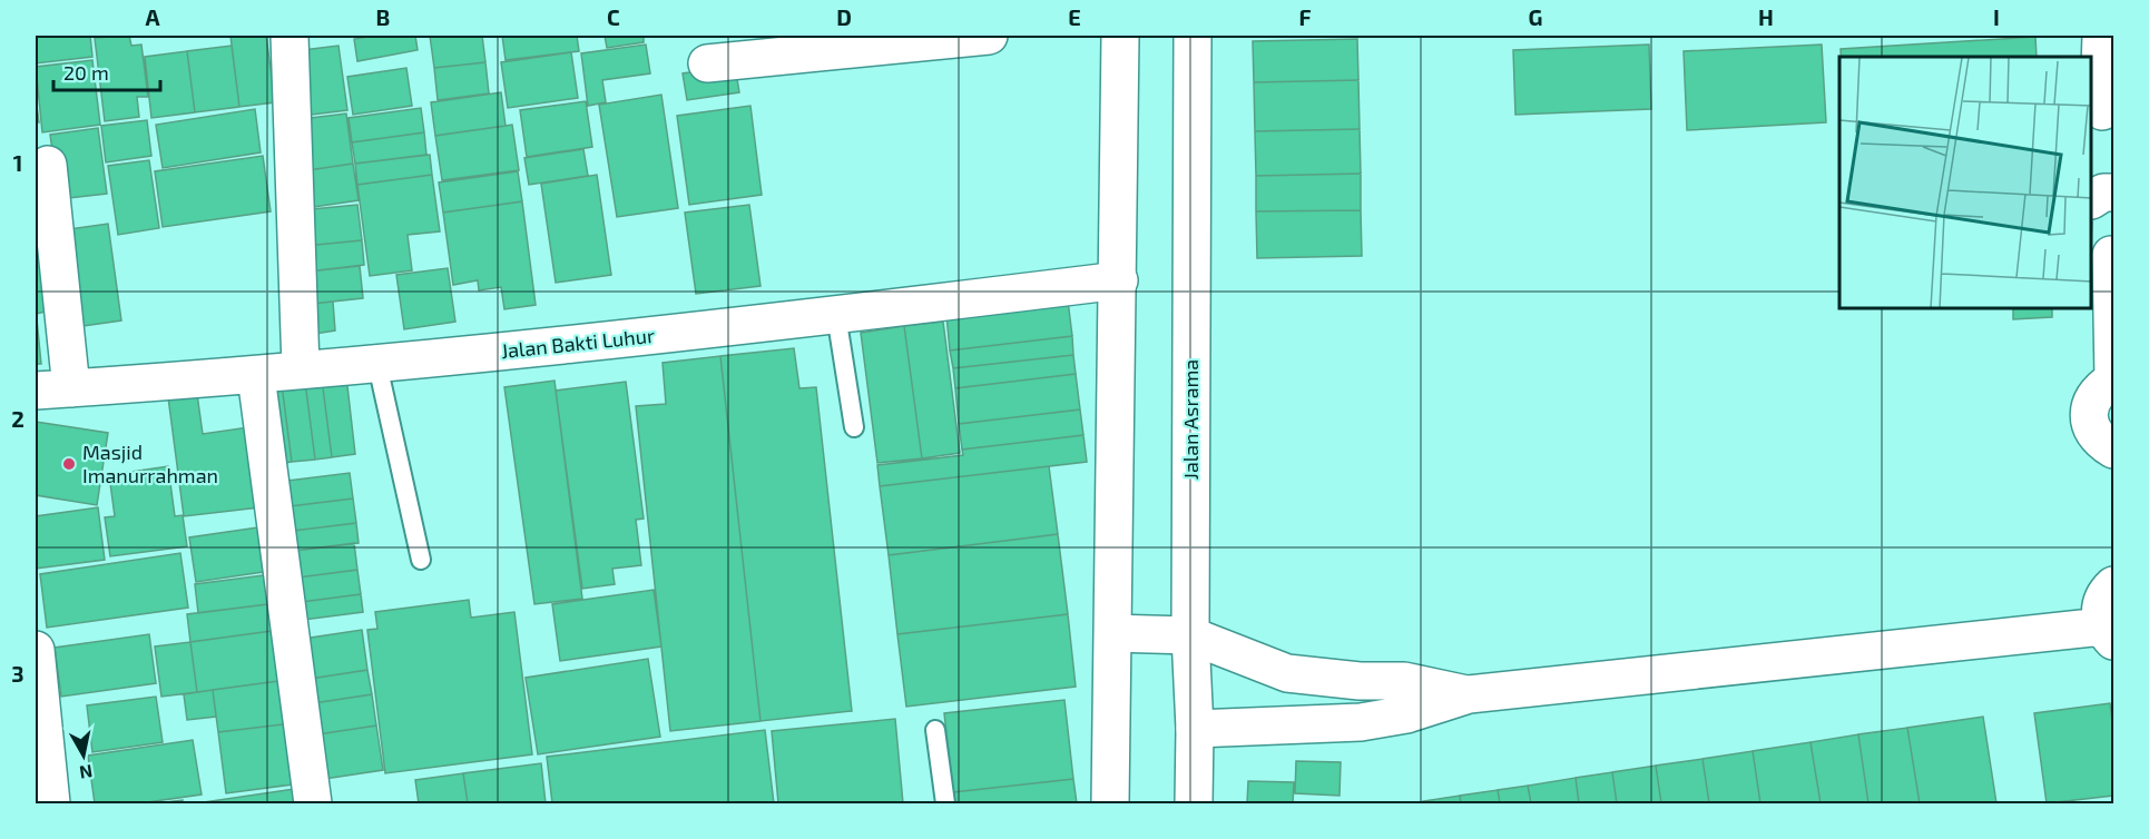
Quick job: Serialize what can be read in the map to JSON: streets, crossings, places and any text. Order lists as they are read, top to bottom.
{
  "streets": {
    "main road": ["Jalan Bakti Luhur", "Jalan Asrama"]
  },
  "places": ["Masjid Imanurrahman"],
  "scale_bar": "20 m",
  "north": "bottom",
  "grid": {
    "columns": [
      "A",
      "B",
      "C",
      "D",
      "E",
      "F",
      "G",
      "H",
      "I"
    ],
    "rows": ["1", "2", "3"]
  }
}
